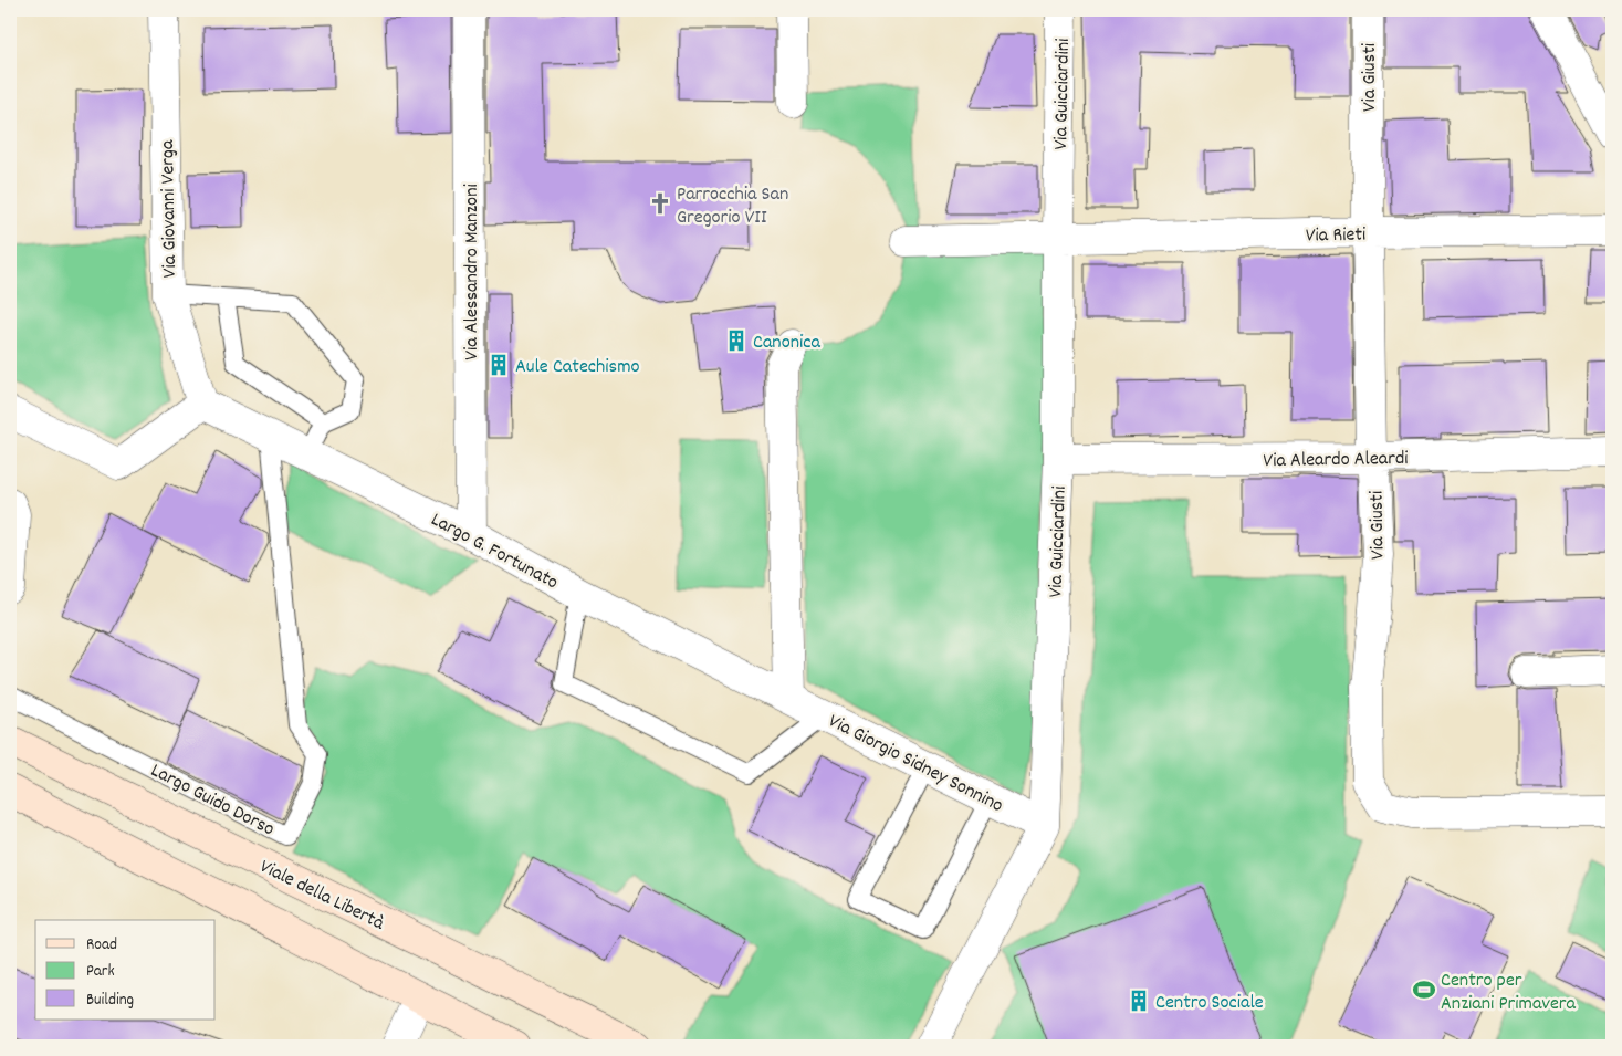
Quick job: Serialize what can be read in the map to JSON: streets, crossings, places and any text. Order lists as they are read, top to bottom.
{
  "streets": {
    "street": [
      "Via Giusti",
      "Via Guicciardini",
      "Via Giovanni Verga",
      "Via Rieti",
      "Via Alessandro Manzoni",
      "Via Aleardo Aleardi",
      "Largo G. Fortunato",
      "Via Giorgio Sidney Sonnino",
      "Viale della Libertà"
    ],
    "lane": ["Largo Guido Dorso"]
  },
  "crossings": [
    ["Via Giusti", "Via Rieti"],
    ["Via Giusti", "Via Aleardo Aleardi"],
    ["Via Guicciardini", "Via Rieti"],
    ["Via Guicciardini", "Via Aleardo Aleardi"],
    ["Via Guicciardini", "Via Giorgio Sidney Sonnino"],
    ["Via Giovanni Verga", "Largo G. Fortunato"],
    ["Via Alessandro Manzoni", "Largo G. Fortunato"],
    ["Largo G. Fortunato", "Via Giorgio Sidney Sonnino"],
    ["Largo G. Fortunato", "Largo Guido Dorso"]
  ],
  "places": {
    "church": ["Parrocchia San Gregorio VII"],
    "building": ["Canonica", "Aule Catechismo", "Centro Sociale"],
    "sports": ["Centro per Anziani Primavera"]
  },
  "legend": ["Road", "Park", "Building"]
}
